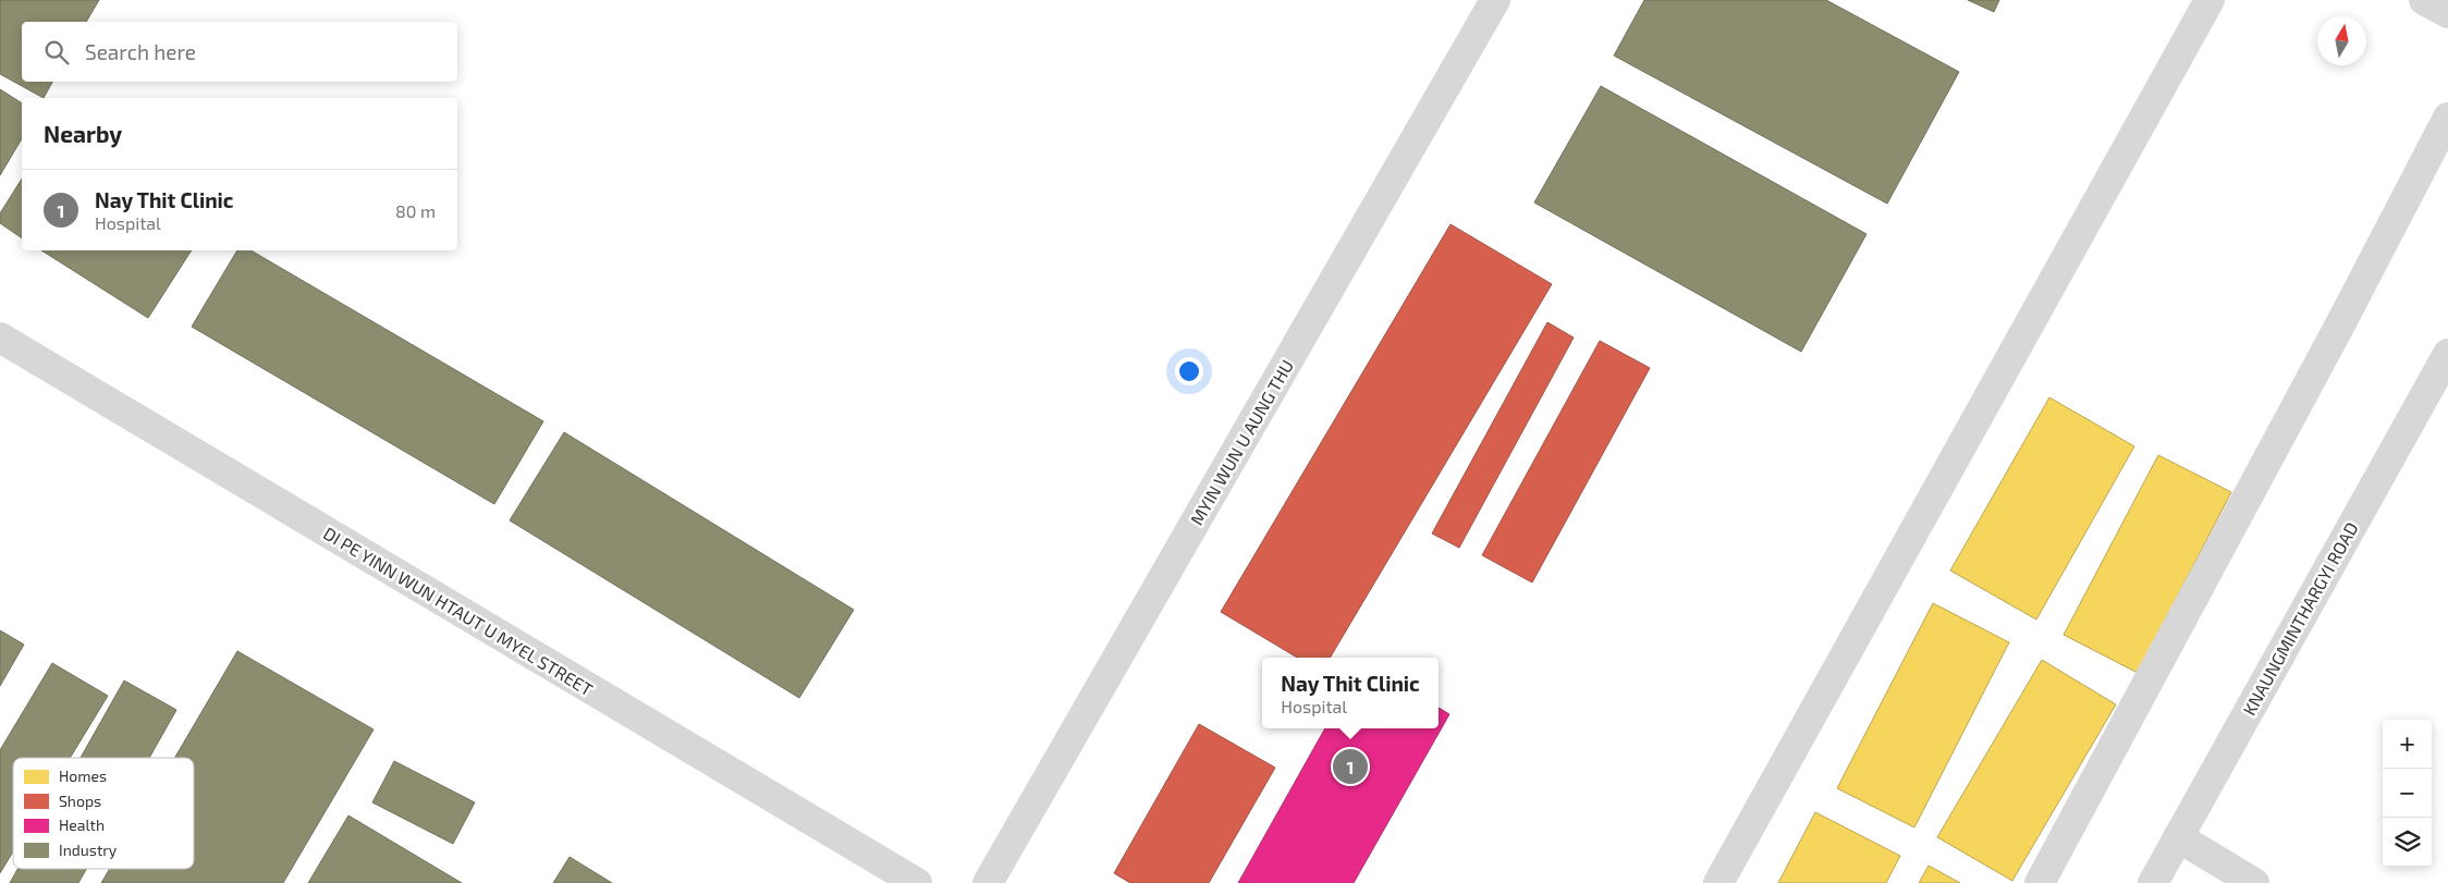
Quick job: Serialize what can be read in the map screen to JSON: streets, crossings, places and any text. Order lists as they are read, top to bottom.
{
  "streets": {
    "street": ["MYIN WUN U AUNG THU", "DI PE YINN WUN HTAUT U MYEL STREET", "KNAUNGMINTHARGYI ROAD"]
  },
  "legend": [
    "Homes",
    "Shops",
    "Health",
    "Industry"
  ],
  "north": "top",
  "page": {
    "search": "Search here",
    "heading": "Nearby",
    "list": [
      {
        "mark": "1",
        "name": "Nay Thit Clinic",
        "note": "Hospital",
        "value": "80 m"
      }
    ],
    "popup": ["Nay Thit Clinic", "Hospital"],
    "map_buttons": ["+", "−"],
    "pins": "1"
  }
}
